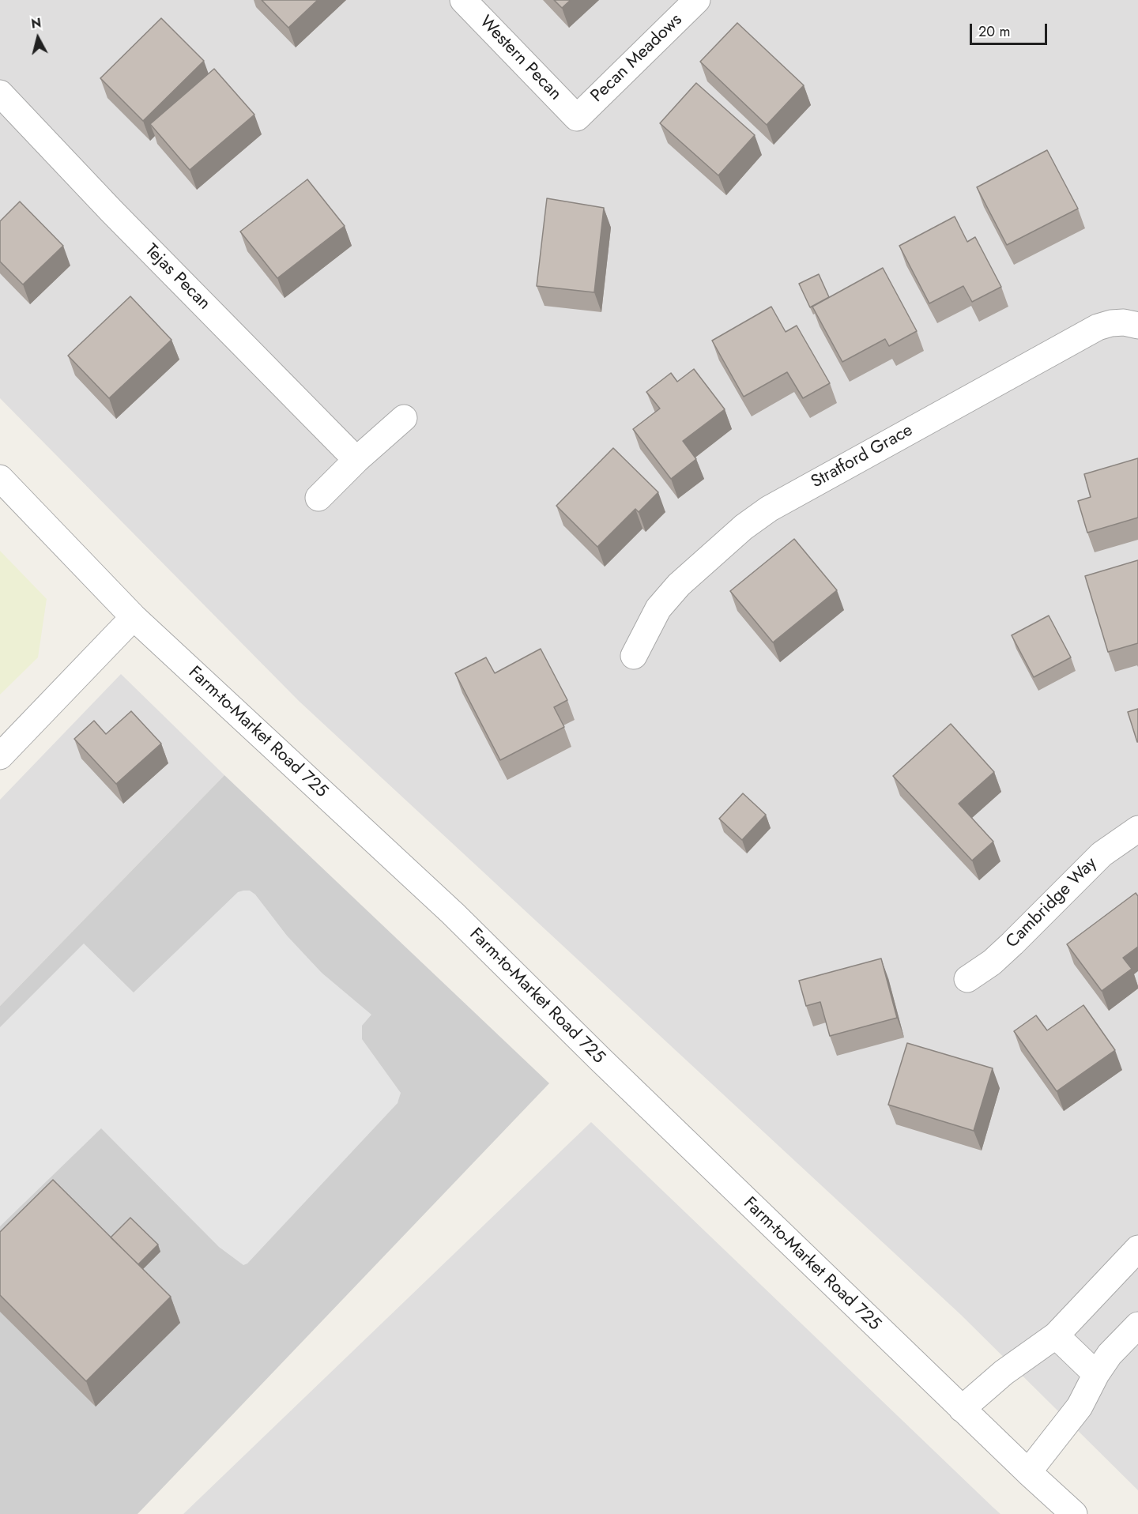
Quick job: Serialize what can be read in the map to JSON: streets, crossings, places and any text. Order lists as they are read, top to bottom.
{
  "streets": {
    "street": [
      "Western Pecan",
      "Pecan Meadows",
      "Tejas Pecan",
      "Stratford Grace",
      "Farm-to-Market Road 725",
      "Cambridge Way"
    ]
  },
  "crossings": [
    ["Western Pecan", "Pecan Meadows"]
  ],
  "scale_bar": "20 m",
  "north": "top"
}
